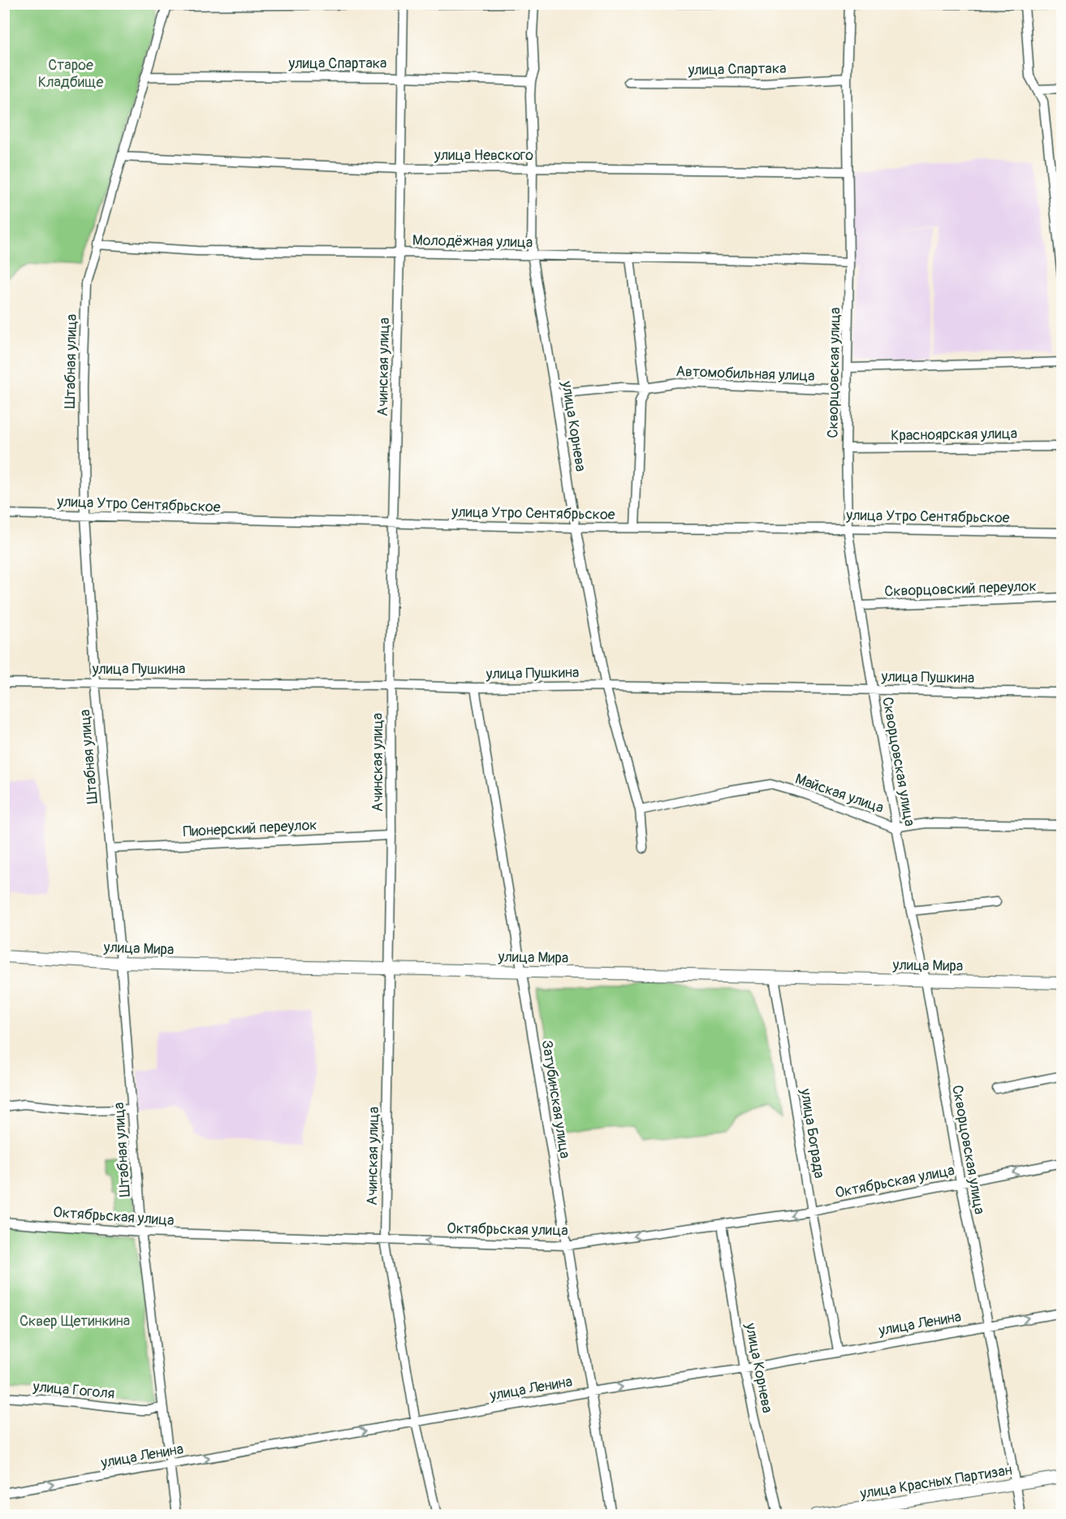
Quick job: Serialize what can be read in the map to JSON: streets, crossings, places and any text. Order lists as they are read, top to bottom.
{
  "streets": {
    "main road": ["улица Мира", "улица Красных Партизан"],
    "street": [
      "улица Спартака",
      "улица Невского",
      "Молодёжная улица",
      "Штабная улица",
      "Ачинская улица",
      "Скворцовская улица",
      "Автомобильная улица",
      "улица Корнева",
      "Красноярская улица",
      "улица Утро Сентябрьское",
      "Скворцовский переулок",
      "улица Пушкина",
      "Майская улица",
      "Пионерский переулок",
      "Затубинская улица",
      "улица Бограда",
      "Октябрьская улица",
      "улица Ленина",
      "улица Гоголя"
    ]
  },
  "crossings": [
    ["улица Спартака", "Штабная улица"],
    ["улица Спартака", "Ачинская улица"],
    ["улица Спартака", "Скворцовская улица"],
    ["улица Спартака", "улица Корнева"],
    ["улица Невского", "Штабная улица"],
    ["улица Невского", "Ачинская улица"],
    ["улица Невского", "Скворцовская улица"],
    ["улица Невского", "улица Корнева"],
    ["Молодёжная улица", "Штабная улица"],
    ["Молодёжная улица", "Ачинская улица"],
    ["Молодёжная улица", "Скворцовская улица"],
    ["Молодёжная улица", "улица Корнева"],
    ["Штабная улица", "улица Утро Сентябрьское"],
    ["Штабная улица", "улица Пушкина"],
    ["Штабная улица", "Пионерский переулок"],
    ["Штабная улица", "улица Мира"],
    ["Штабная улица", "Октябрьская улица"],
    ["Штабная улица", "улица Ленина"],
    ["Штабная улица", "улица Гоголя"],
    ["Ачинская улица", "улица Утро Сентябрьское"],
    ["Ачинская улица", "улица Пушкина"],
    ["Ачинская улица", "Пионерский переулок"],
    ["Ачинская улица", "улица Мира"],
    ["Ачинская улица", "Октябрьская улица"],
    ["Ачинская улица", "улица Ленина"],
    ["Скворцовская улица", "Автомобильная улица"],
    ["Скворцовская улица", "Красноярская улица"],
    ["Скворцовская улица", "улица Утро Сентябрьское"],
    ["Скворцовская улица", "Скворцовский переулок"],
    ["Скворцовская улица", "улица Пушкина"],
    ["Скворцовская улица", "Майская улица"],
    ["Скворцовская улица", "улица Мира"],
    ["Скворцовская улица", "Октябрьская улица"],
    ["Скворцовская улица", "улица Ленина"],
    ["Скворцовская улица", "улица Красных Партизан"],
    ["Автомобильная улица", "улица Корнева"],
    ["улица Корнева", "улица Утро Сентябрьское"],
    ["улица Корнева", "улица Пушкина"],
    ["улица Корнева", "Майская улица"],
    ["улица Корнева", "Октябрьская улица"],
    ["улица Корнева", "улица Ленина"],
    ["улица Пушкина", "Затубинская улица"],
    ["улица Мира", "Затубинская улица"],
    ["улица Мира", "улица Бограда"],
    ["Затубинская улица", "Октябрьская улица"],
    ["Затубинская улица", "улица Ленина"],
    ["улица Бограда", "Октябрьская улица"],
    ["улица Бограда", "улица Ленина"]
  ],
  "one_way": ["Октябрьская улица", "улица Ленина"],
  "parks": ["Старое Кладбище", "Сквер Щетинкина"]
}
